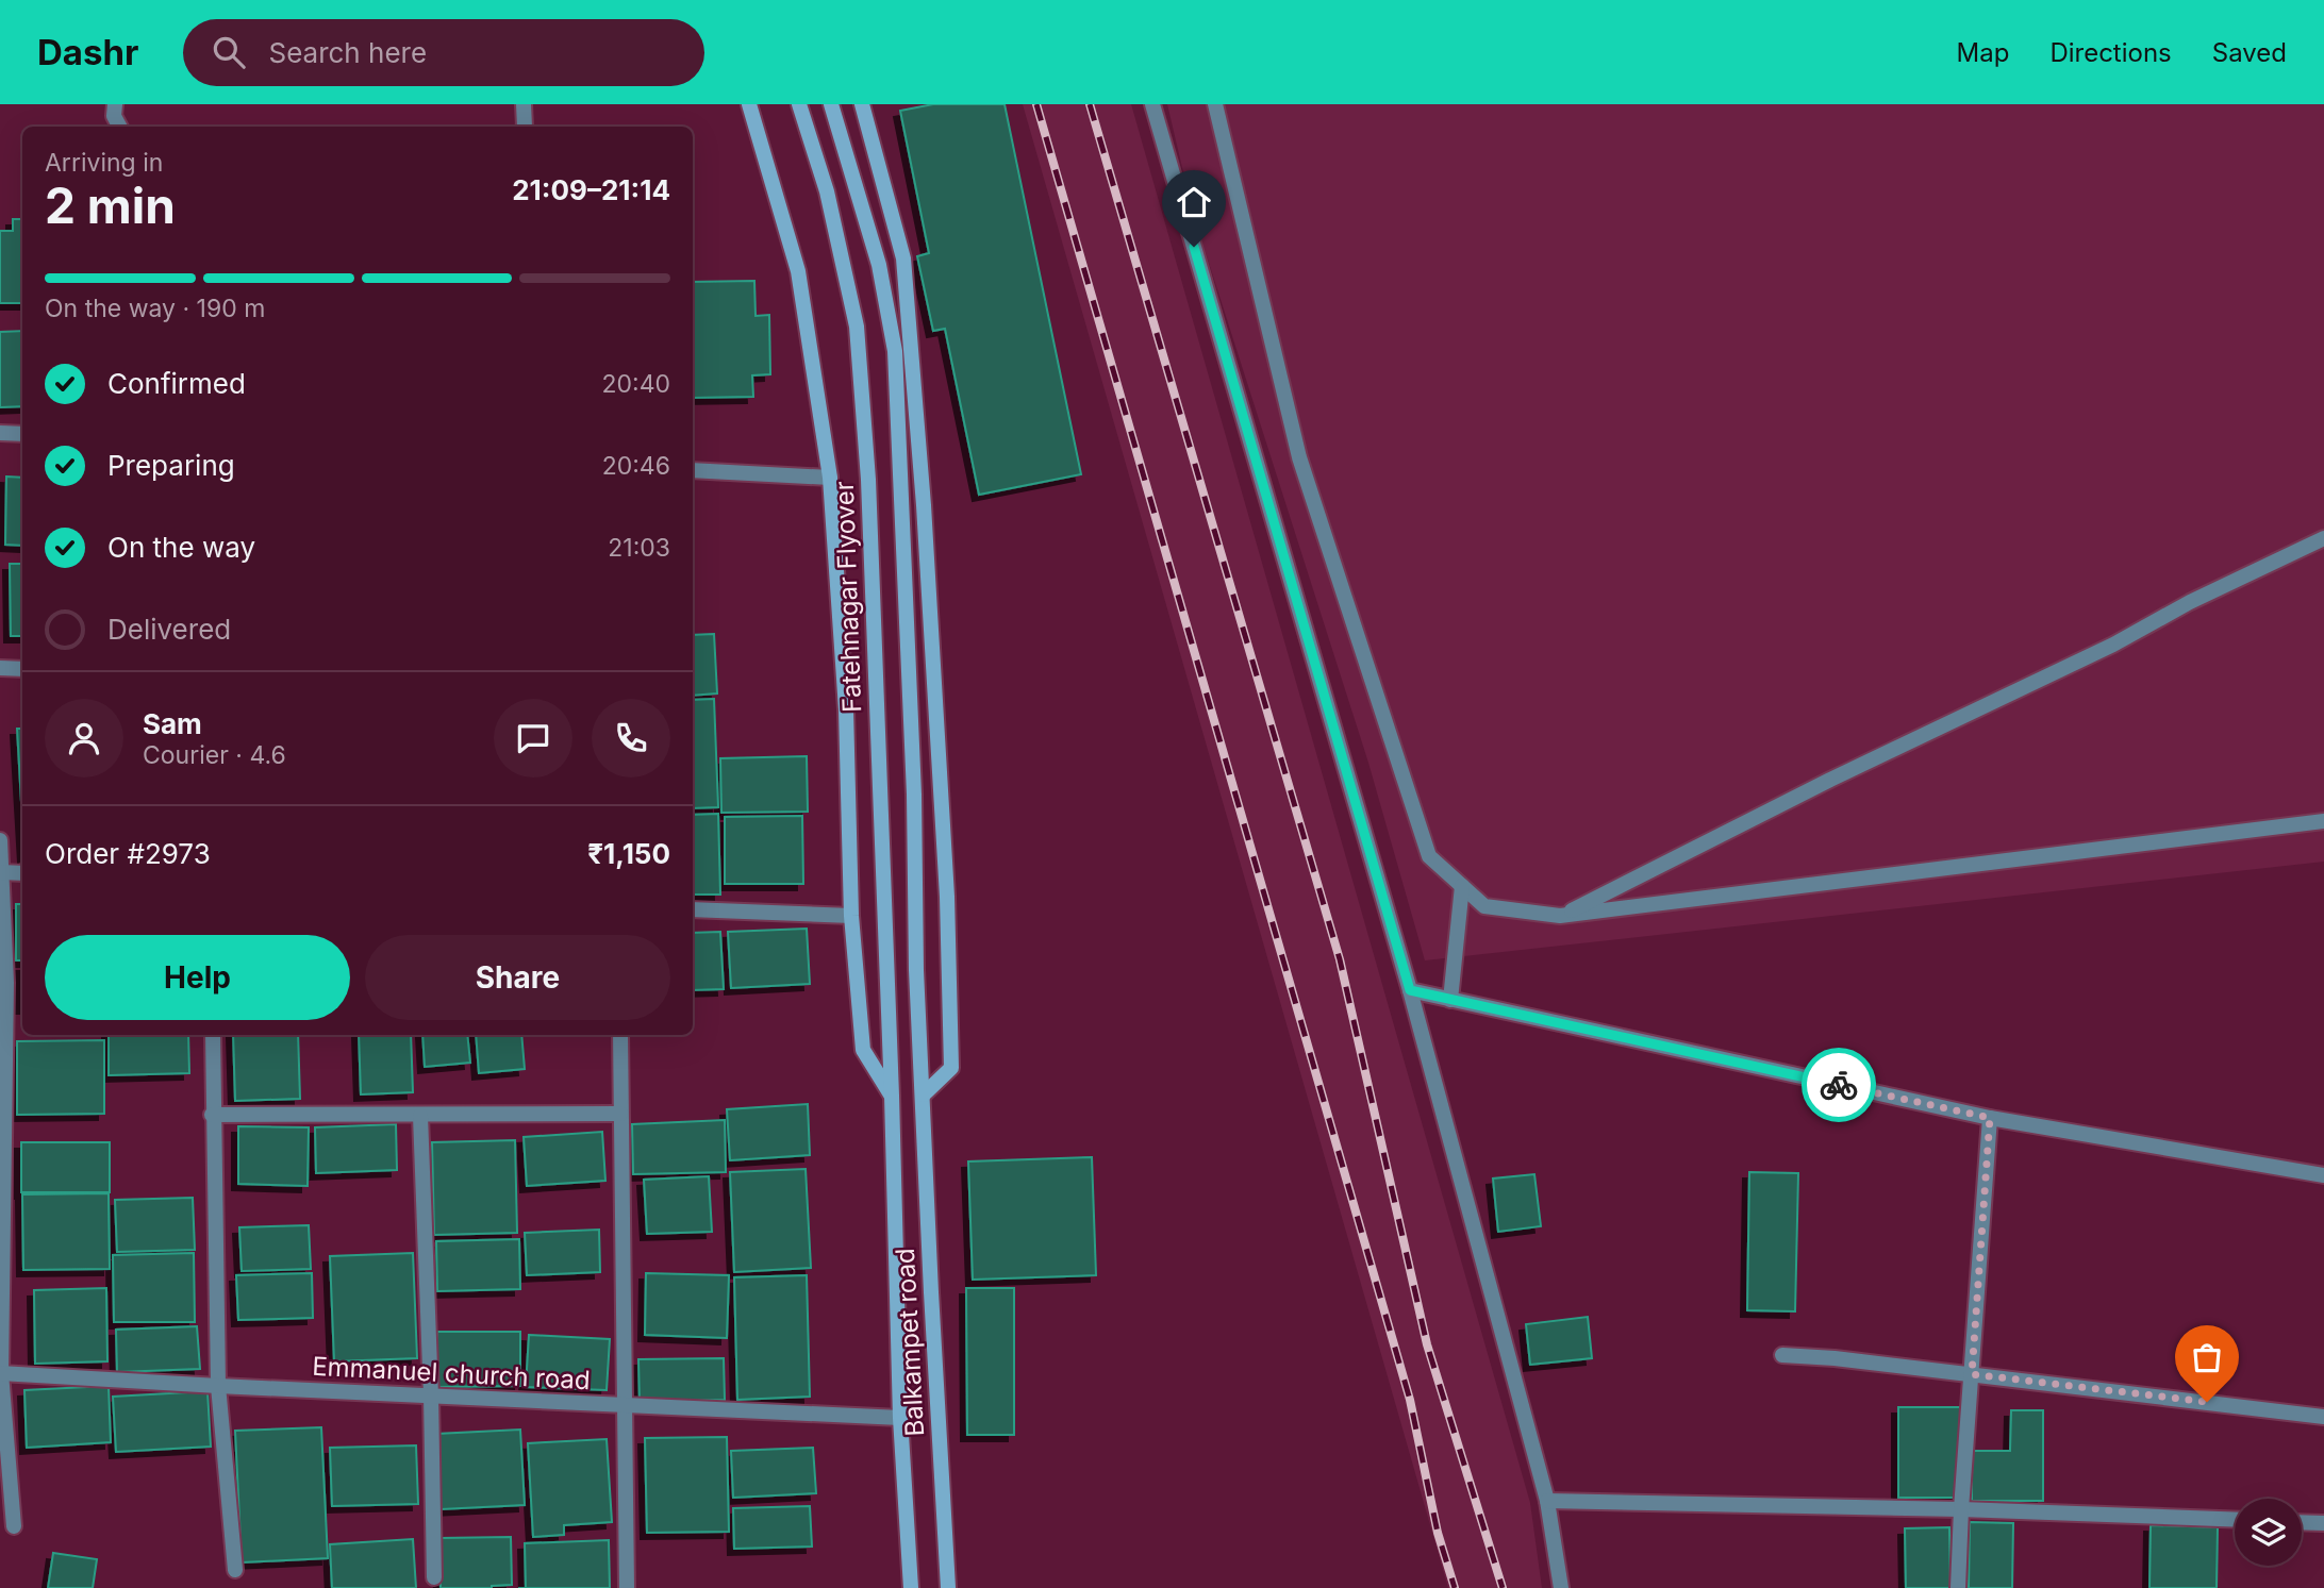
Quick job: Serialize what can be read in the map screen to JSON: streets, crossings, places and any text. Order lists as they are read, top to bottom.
{
  "streets": {
    "main road": ["Fatehnagar Flyover", "Balkampet road"],
    "street": ["Emmanuel church road"]
  },
  "crossings": [
    ["Fatehnagar Flyover", "Balkampet road"],
    ["Balkampet road", "Emmanuel church road"]
  ],
  "page": {
    "header": "Dashr",
    "search": "Search here",
    "nav": ["Map", "Directions", "Saved"],
    "heading": ["2 min", "Arriving in", "21:09–21:14"],
    "panel": [
      "Sam",
      "Courier · 4.6",
      "Order #2973",
      "₹1,150"
    ],
    "bar": "On the way · 190 m",
    "list": [
      ["Confirmed", "20:40"],
      ["Preparing", "20:46"],
      ["On the way", "21:03"],
      "Delivered"
    ],
    "buttons": ["Help", "Share"]
  }
}
